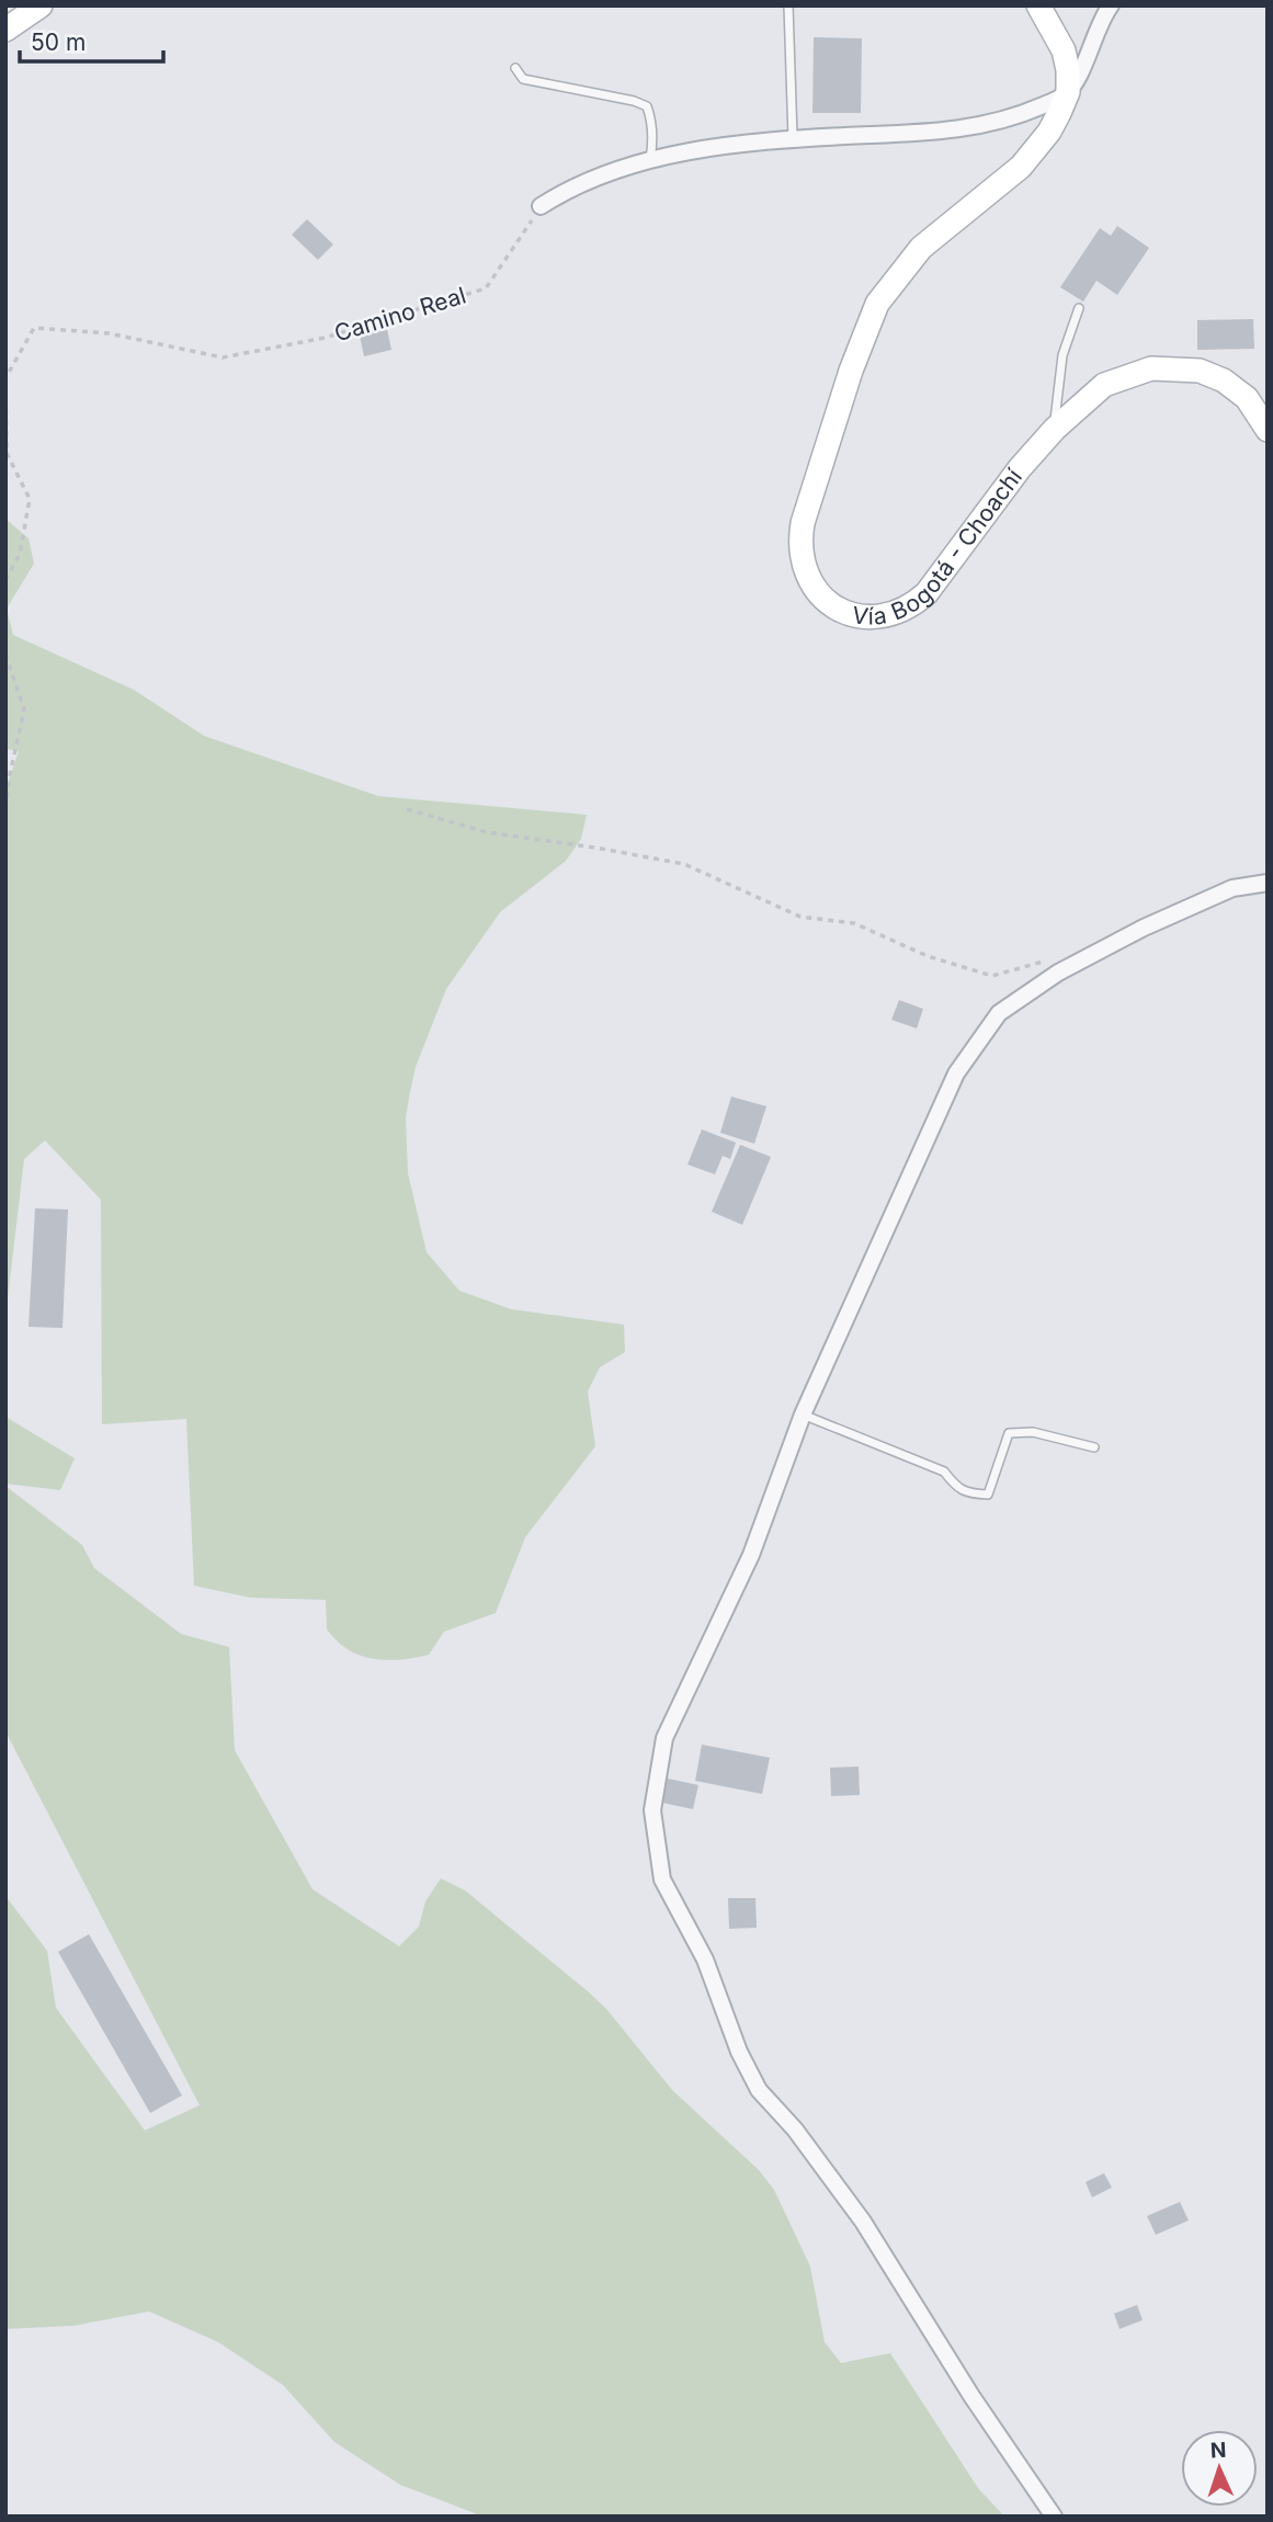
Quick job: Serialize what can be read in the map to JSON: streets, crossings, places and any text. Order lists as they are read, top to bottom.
{
  "streets": {
    "main road": ["Vía Bogotá - Choachí"],
    "path": ["Camino Real"]
  },
  "scale_bar": "50 m",
  "north": "top"
}
